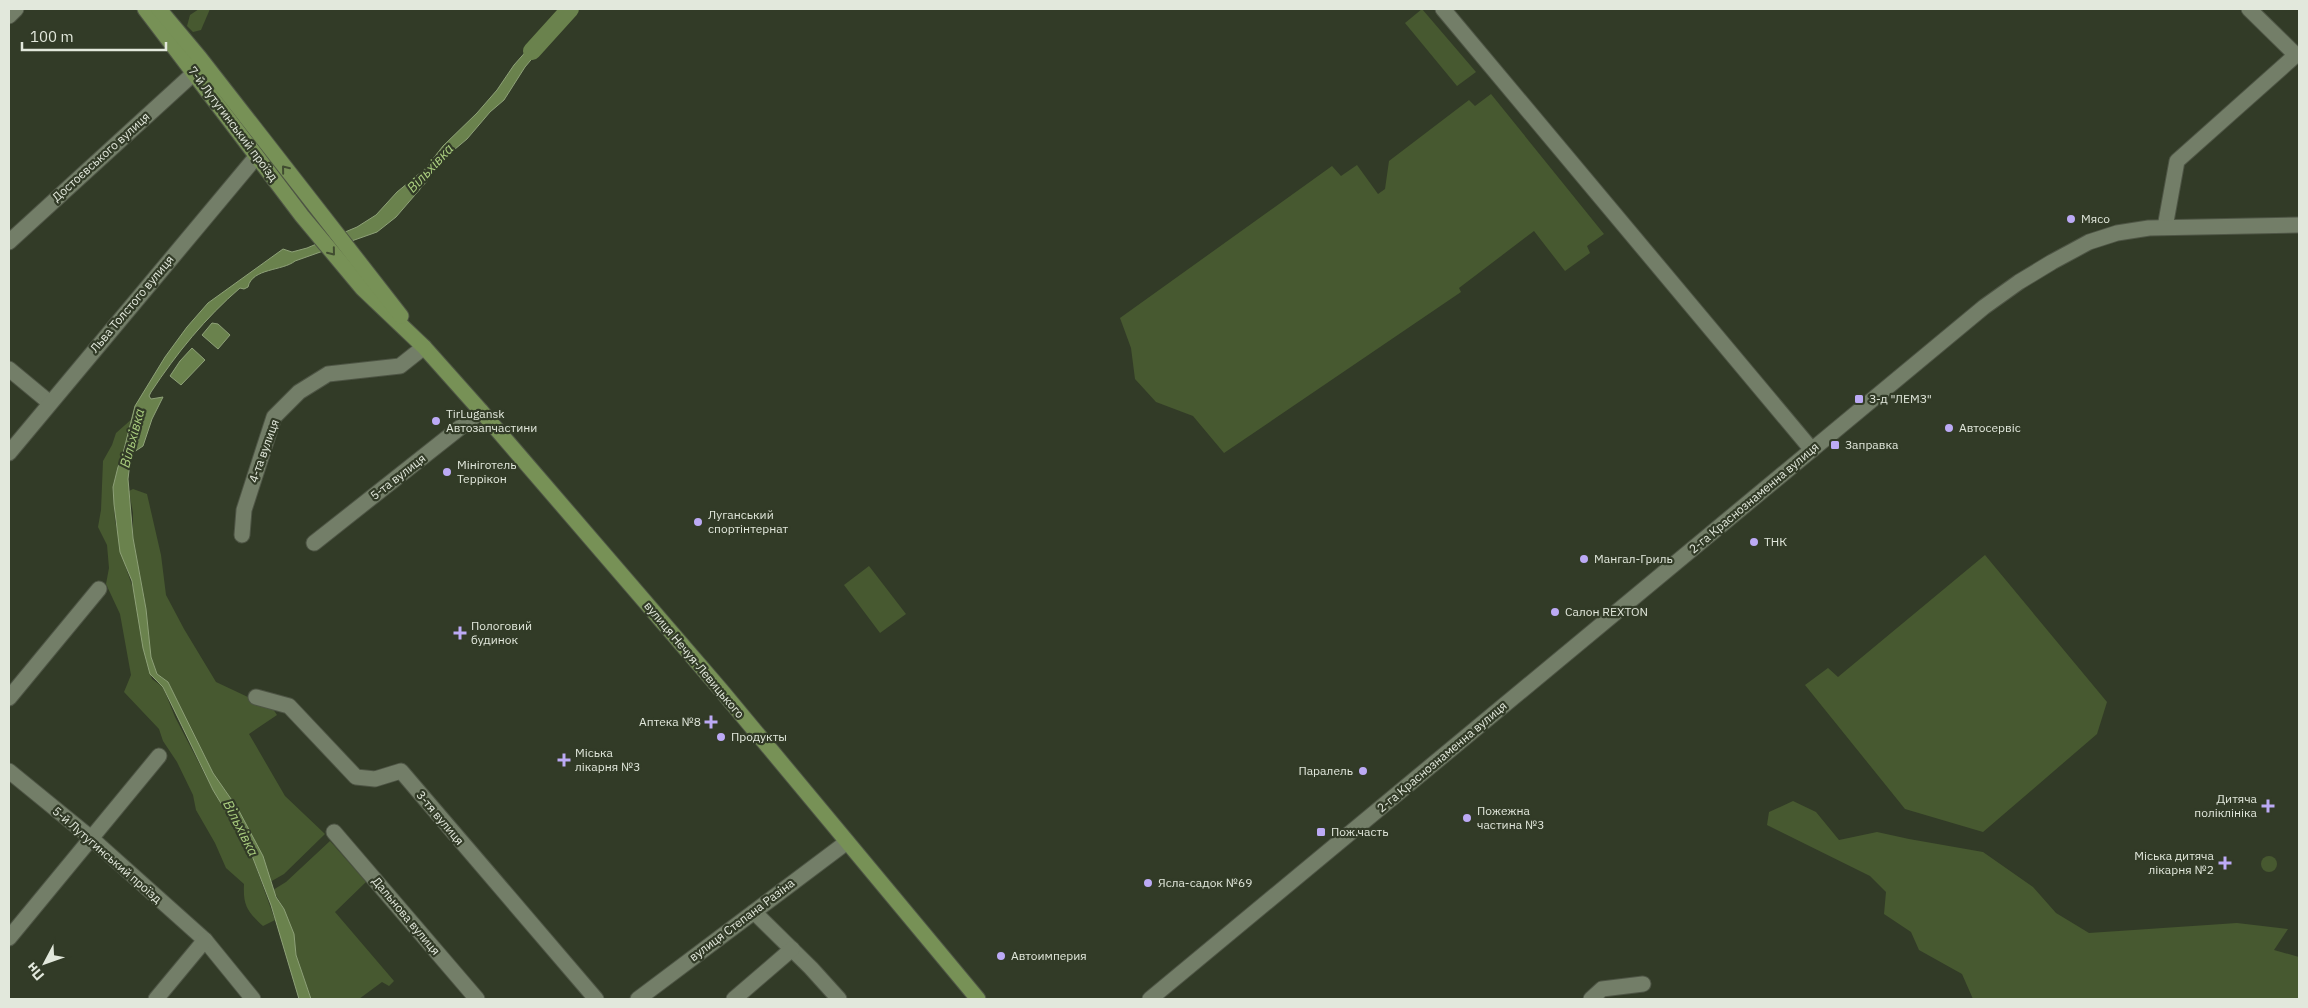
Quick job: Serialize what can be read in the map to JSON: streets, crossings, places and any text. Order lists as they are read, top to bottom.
{
  "streets": {
    "main road": ["7-й Лутугинський проїзд", "вулиця Нечуя-Левицького"],
    "street": [
      "Достоєвського вулиця",
      "Льва Толстого вулиця",
      "4-та вулиця",
      "5-та вулиця",
      "2-га Краснознаменна вулиця",
      "3-тя вулиця",
      "5-й Лутугинський проїзд",
      "Дальнова вулиця",
      "вулиця Степана Разіна"
    ]
  },
  "crossings": [
    ["7-й Лутугинський проїзд", "Достоєвського вулиця"],
    ["7-й Лутугинський проїзд", "Льва Толстого вулиця"],
    ["7-й Лутугинський проїзд", "вулиця Нечуя-Левицького"],
    ["4-та вулиця", "вулиця Нечуя-Левицького"],
    ["5-та вулиця", "вулиця Нечуя-Левицького"],
    ["вулиця Нечуя-Левицького", "вулиця Степана Разіна"]
  ],
  "water": ["Вільхівка"],
  "places": {
    "other": [
      "Мясо",
      "TirLugansk Автозапчастини",
      "Автосервіс",
      "Мініготель Террікон",
      "Луганський спортінтернат",
      "ТНК",
      "Мангал-Гриль",
      "Салон REXTON",
      "Продукты",
      "Паралель",
      "Пожежна частина №3",
      "Ясла-садок №69",
      "Автоимперия"
    ],
    "transit": ["З-д \"ЛЕМЗ\"", "Заправка", "Пож.часть"],
    "health": [
      "Пологовий будинок",
      "Аптека №8",
      "Міська лікарня №3",
      "Дитяча поліклініка",
      "Міська дитяча лікарня №2"
    ]
  },
  "scale_bar": "100 m",
  "north": "bottom left"
}
